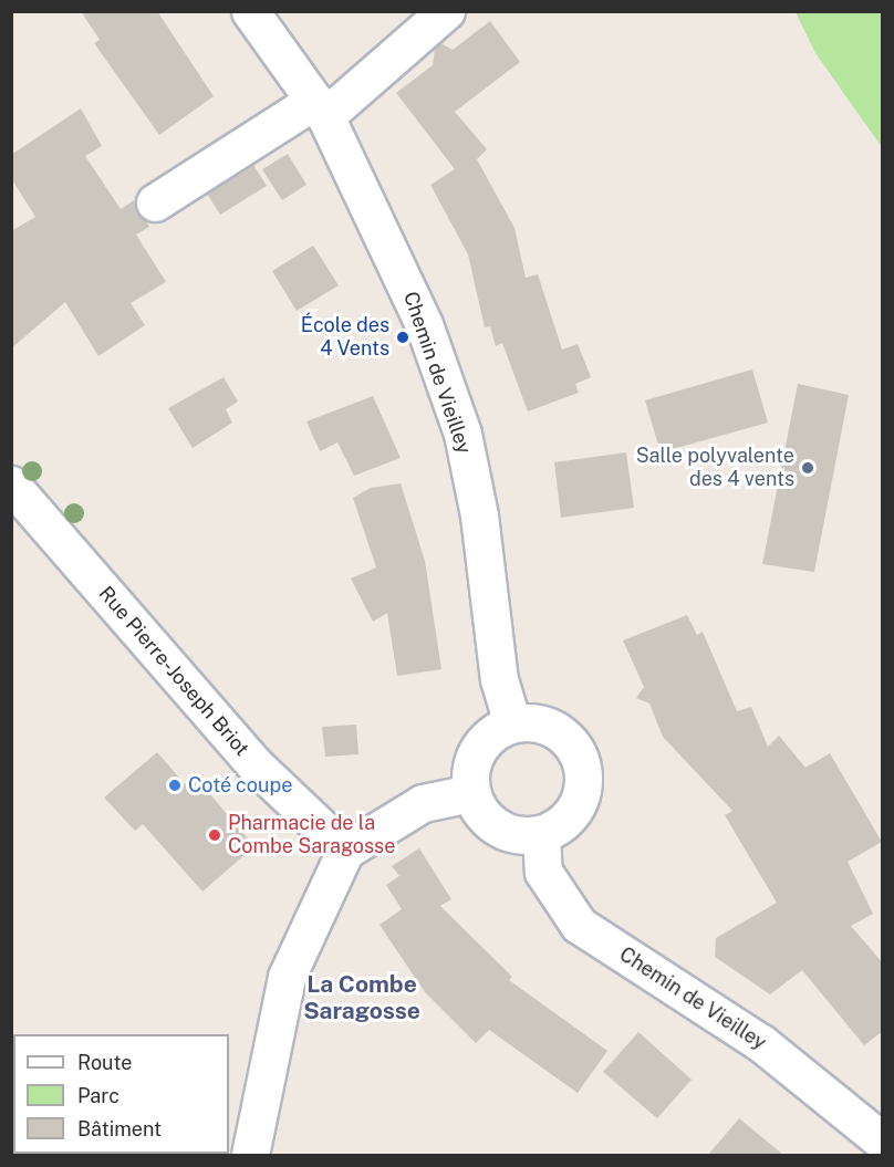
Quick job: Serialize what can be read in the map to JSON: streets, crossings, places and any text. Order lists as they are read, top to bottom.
{
  "streets": {
    "street": ["Chemin de Vieilley", "Rue Pierre-Joseph Briot"]
  },
  "districts": ["La Combe Saragosse"],
  "places": [
    "École des 4 Vents",
    "Salle polyvalente des 4 vents",
    "Coté coupe",
    "Pharmacie de la Combe Saragosse"
  ],
  "legend": ["Route", "Parc", "Bâtiment"]
}
